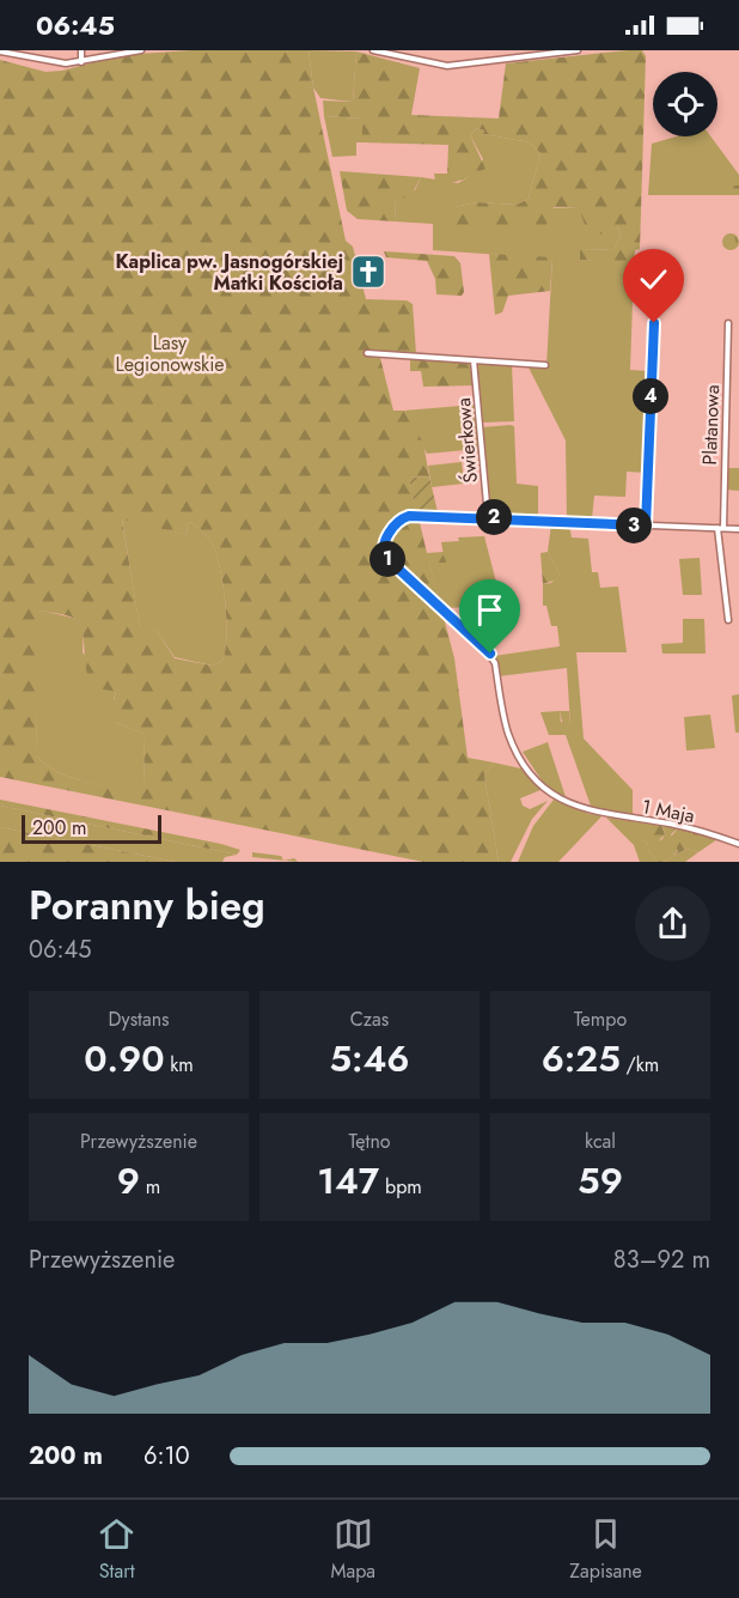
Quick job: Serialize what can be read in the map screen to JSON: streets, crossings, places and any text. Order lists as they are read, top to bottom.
{
  "streets": {
    "street": ["Platanowa", "Świerkowa", "1 Maja"]
  },
  "crossings": [
    ["Świerkowa", "1 Maja"]
  ],
  "parks": ["Lasy Legionowskie"],
  "places": {
    "church": ["Kaplica pw. Jasnogórskiej Matki Kościoła"]
  },
  "scale_bar": "200 m",
  "page": {
    "status": "06:45",
    "pins": [
      "4",
      "2",
      "3",
      "1"
    ],
    "scale": "200 m",
    "heading": ["Poranny bieg", "06:45"],
    "stats": [
      ["Dystans", "0.90 km"],
      ["Czas", "5:46"],
      ["Tempo", "6:25 /km"],
      ["Przewyższenie", "9 m"],
      ["Tętno", "147 bpm"],
      ["kcal", "59"]
    ],
    "chart": ["Przewyższenie", "83–92 m"],
    "list": [
      {
        "name": "200 m",
        "note": "6:10"
      }
    ],
    "tabs": ["Start", "Mapa", "Zapisane"]
  }
}
